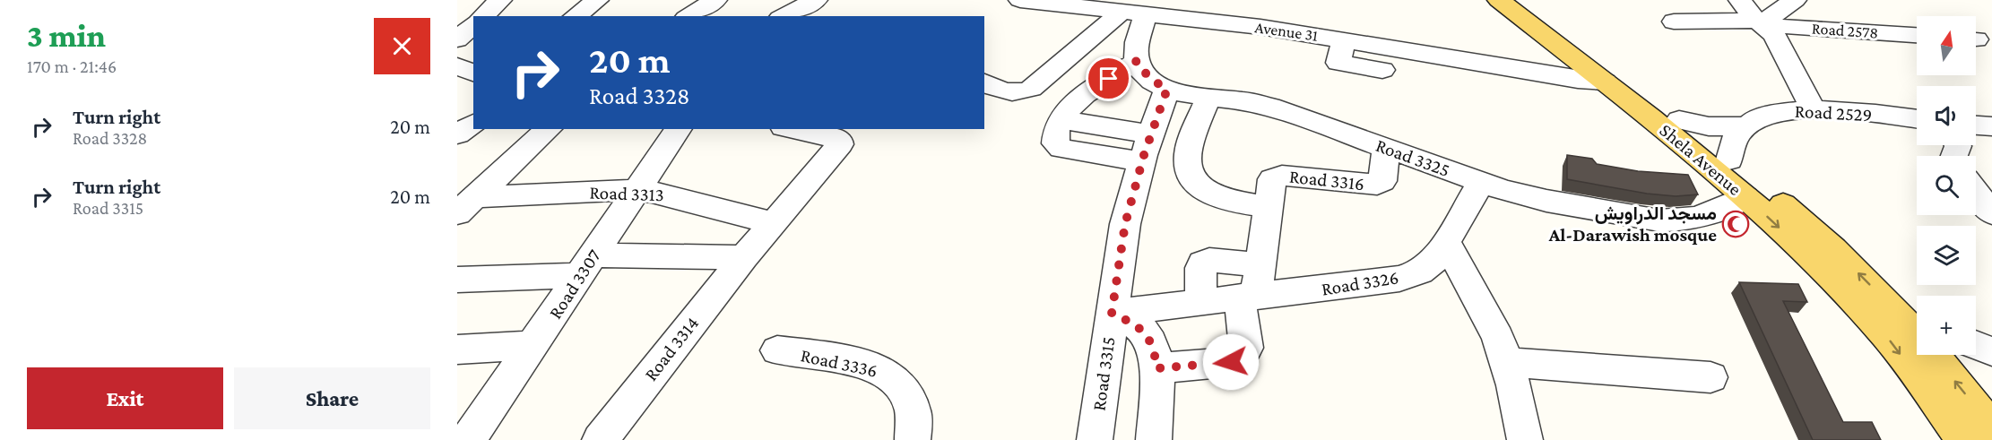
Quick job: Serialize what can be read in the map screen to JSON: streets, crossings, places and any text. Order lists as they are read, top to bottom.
{
  "streets": {
    "main road": ["Shela Avenue"],
    "street": [
      "Road 2578",
      "Avenue 31",
      "Road 2529",
      "Road 3325",
      "Road 3316",
      "Road 3313",
      "Road 3326",
      "Road 3307",
      "Road 3314",
      "Road 3336",
      "Road 3315"
    ]
  },
  "crossings": [
    ["Avenue 31", "Shela Avenue"],
    ["Road 2529", "Shela Avenue"],
    ["Road 3325", "Shela Avenue"],
    ["Road 3325", "Road 3316"],
    ["Road 3325", "Road 3326"],
    ["Road 3325", "Road 3315"],
    ["Road 3313", "Road 3307"],
    ["Road 3313", "Road 3314"],
    ["Road 3326", "Road 3315"]
  ],
  "places": {
    "mosque": ["مسجد الدراويش Al-Darawish mosque"]
  },
  "north": "top",
  "page": {
    "heading": ["3 min", "170 m · 21:46"],
    "map_buttons": "+",
    "turn": ["20 m", "Road 3328"],
    "list": [
      {
        "name": "Turn right",
        "note": "Road 3328",
        "value": "20 m"
      },
      {
        "name": "Turn right",
        "note": "Road 3315",
        "value": "20 m"
      }
    ],
    "buttons": ["Exit", "Share"]
  }
}
